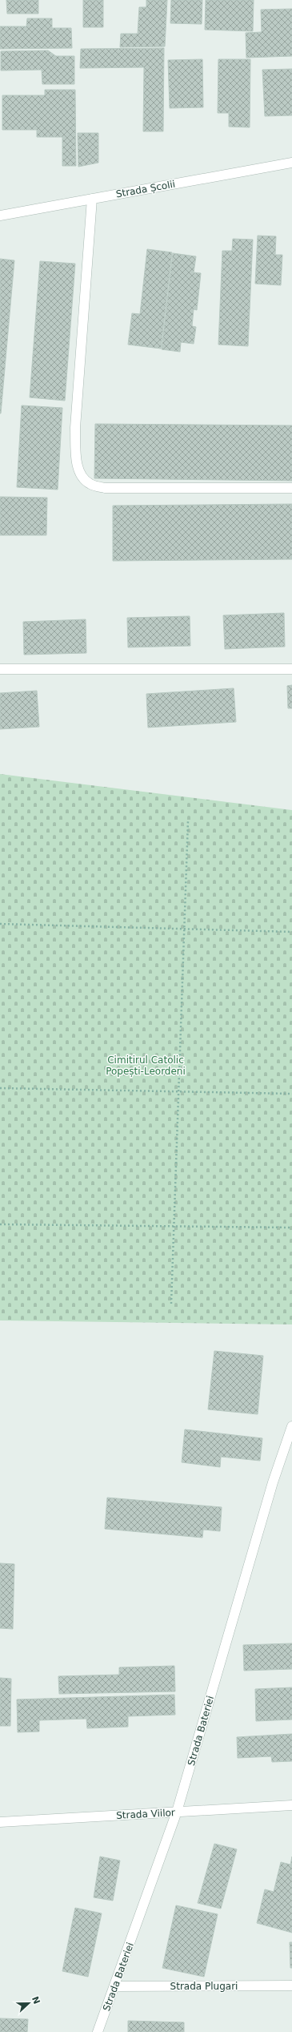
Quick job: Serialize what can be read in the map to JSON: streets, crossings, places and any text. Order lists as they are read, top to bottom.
{
  "streets": {
    "street": [
      "Strada Școlii",
      "Strada Bateriei",
      "Strada Viilor",
      "Strada Plugari"
    ]
  },
  "crossings": [
    ["Strada Bateriei", "Strada Viilor"],
    ["Strada Bateriei", "Strada Plugari"]
  ],
  "parks": ["Cimitirul Catolic Popești-Leordeni"],
  "north": "right"
}
